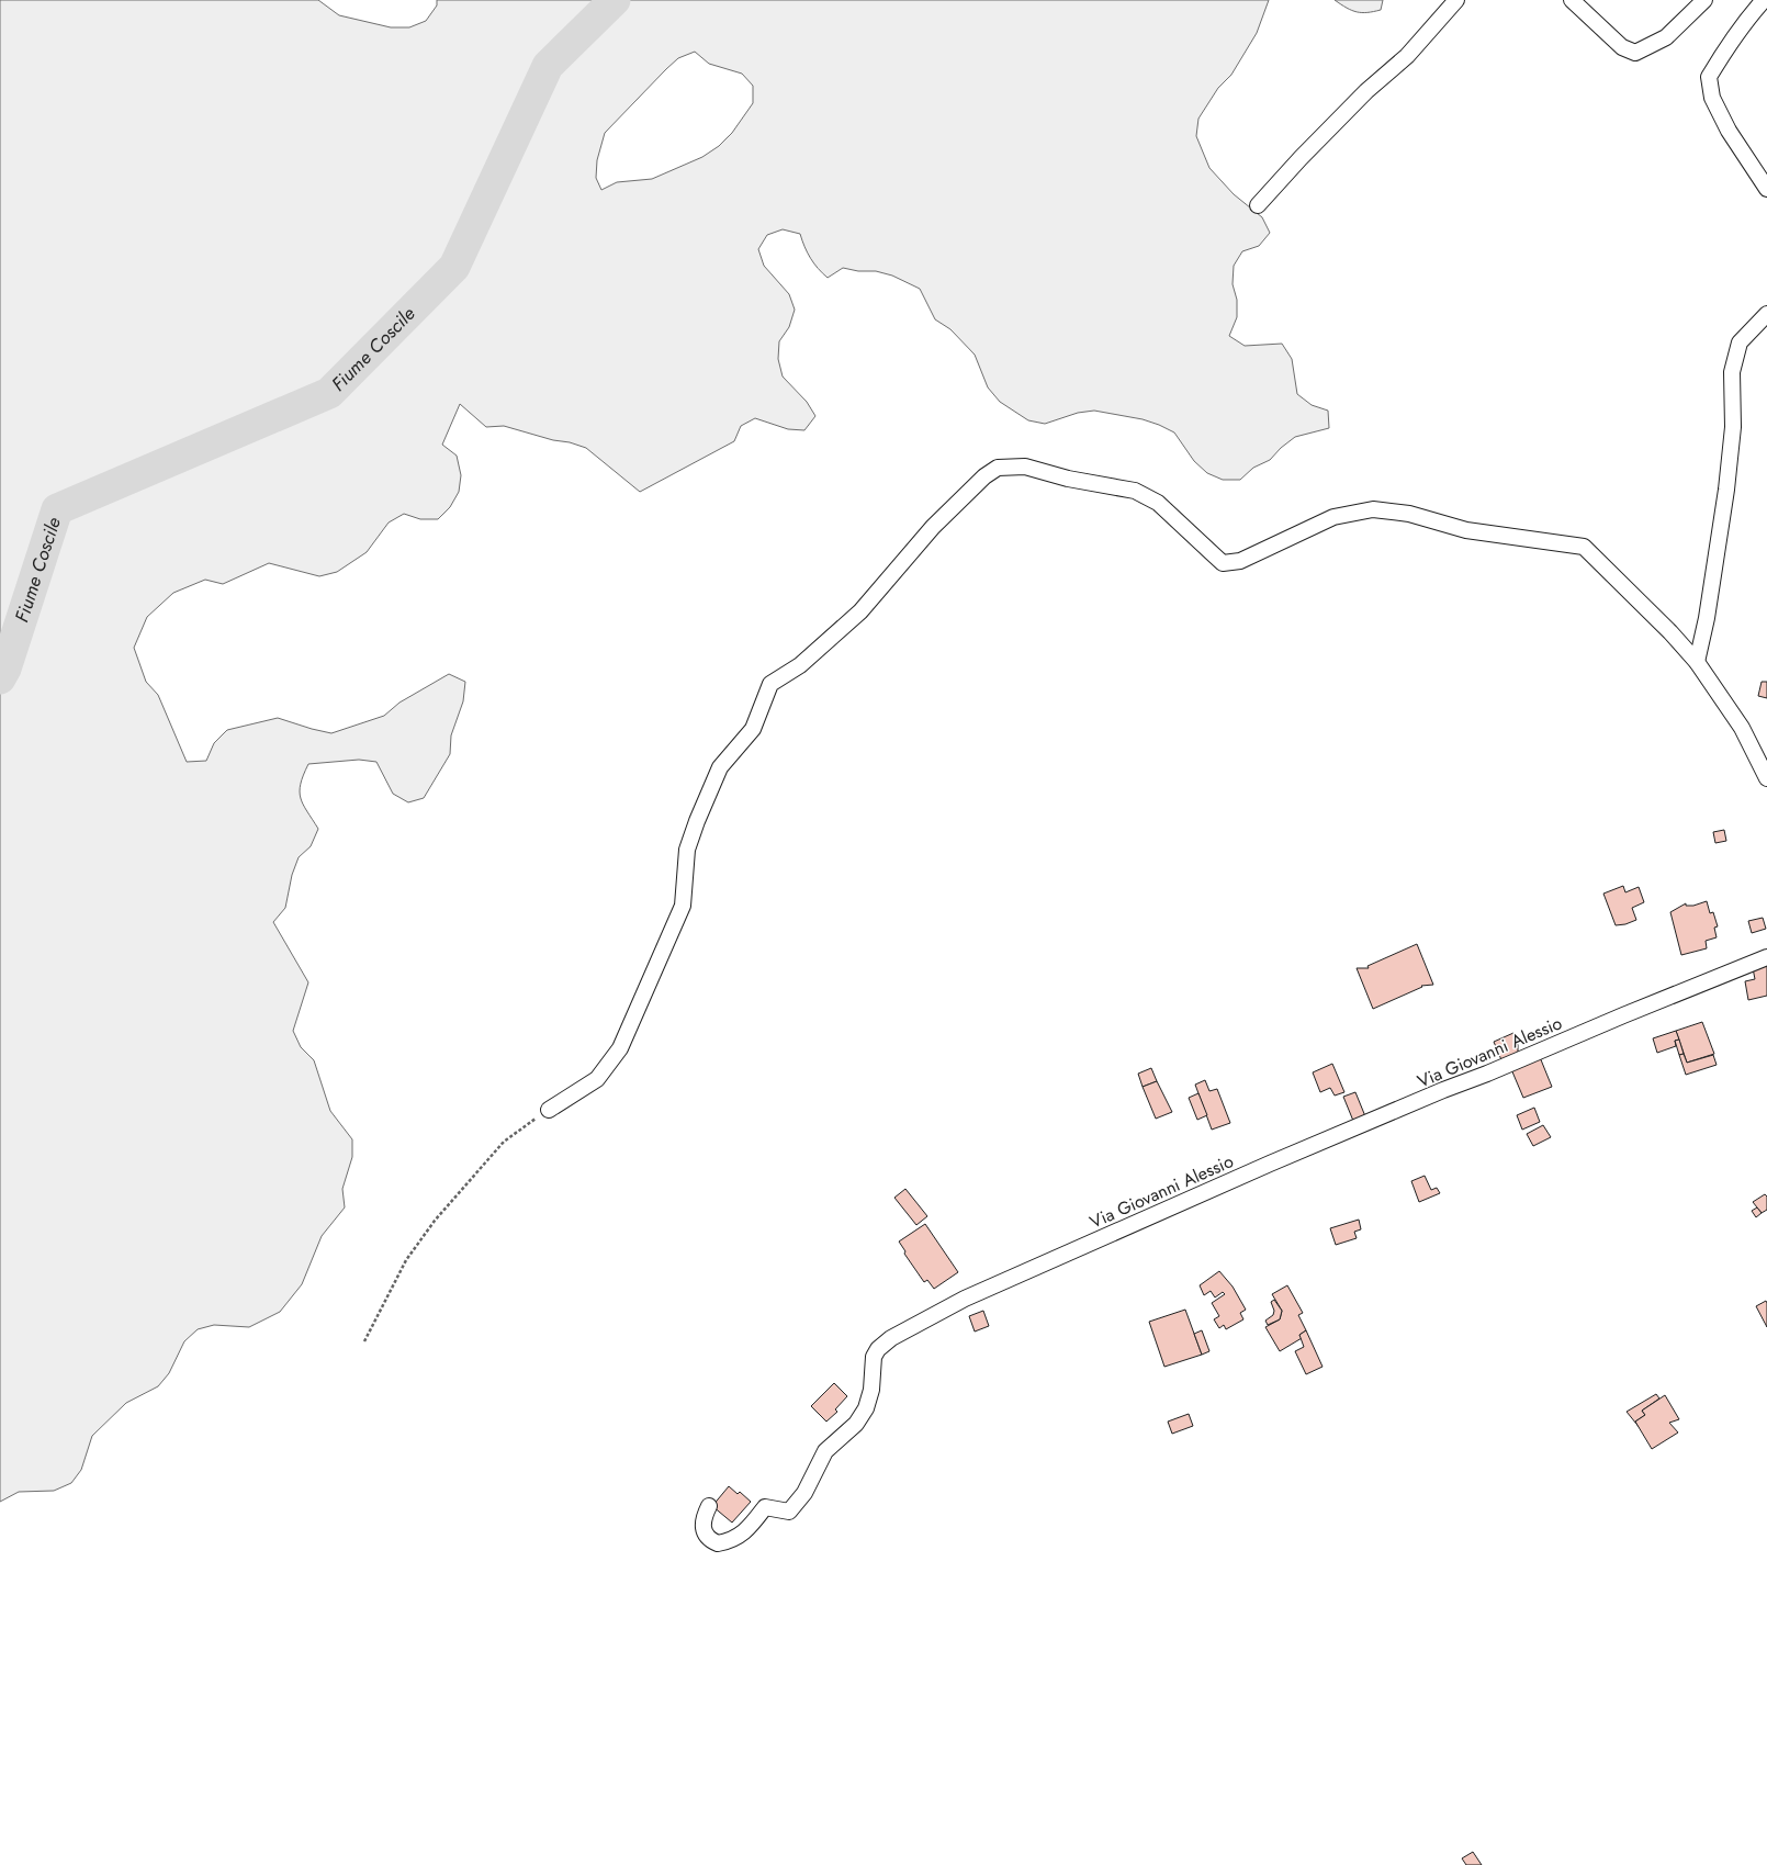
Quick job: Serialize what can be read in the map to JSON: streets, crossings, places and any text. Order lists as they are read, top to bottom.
{
  "streets": {
    "street": ["Via Giovanni Alessio"]
  },
  "water": ["Fiume Coscile"]
}
